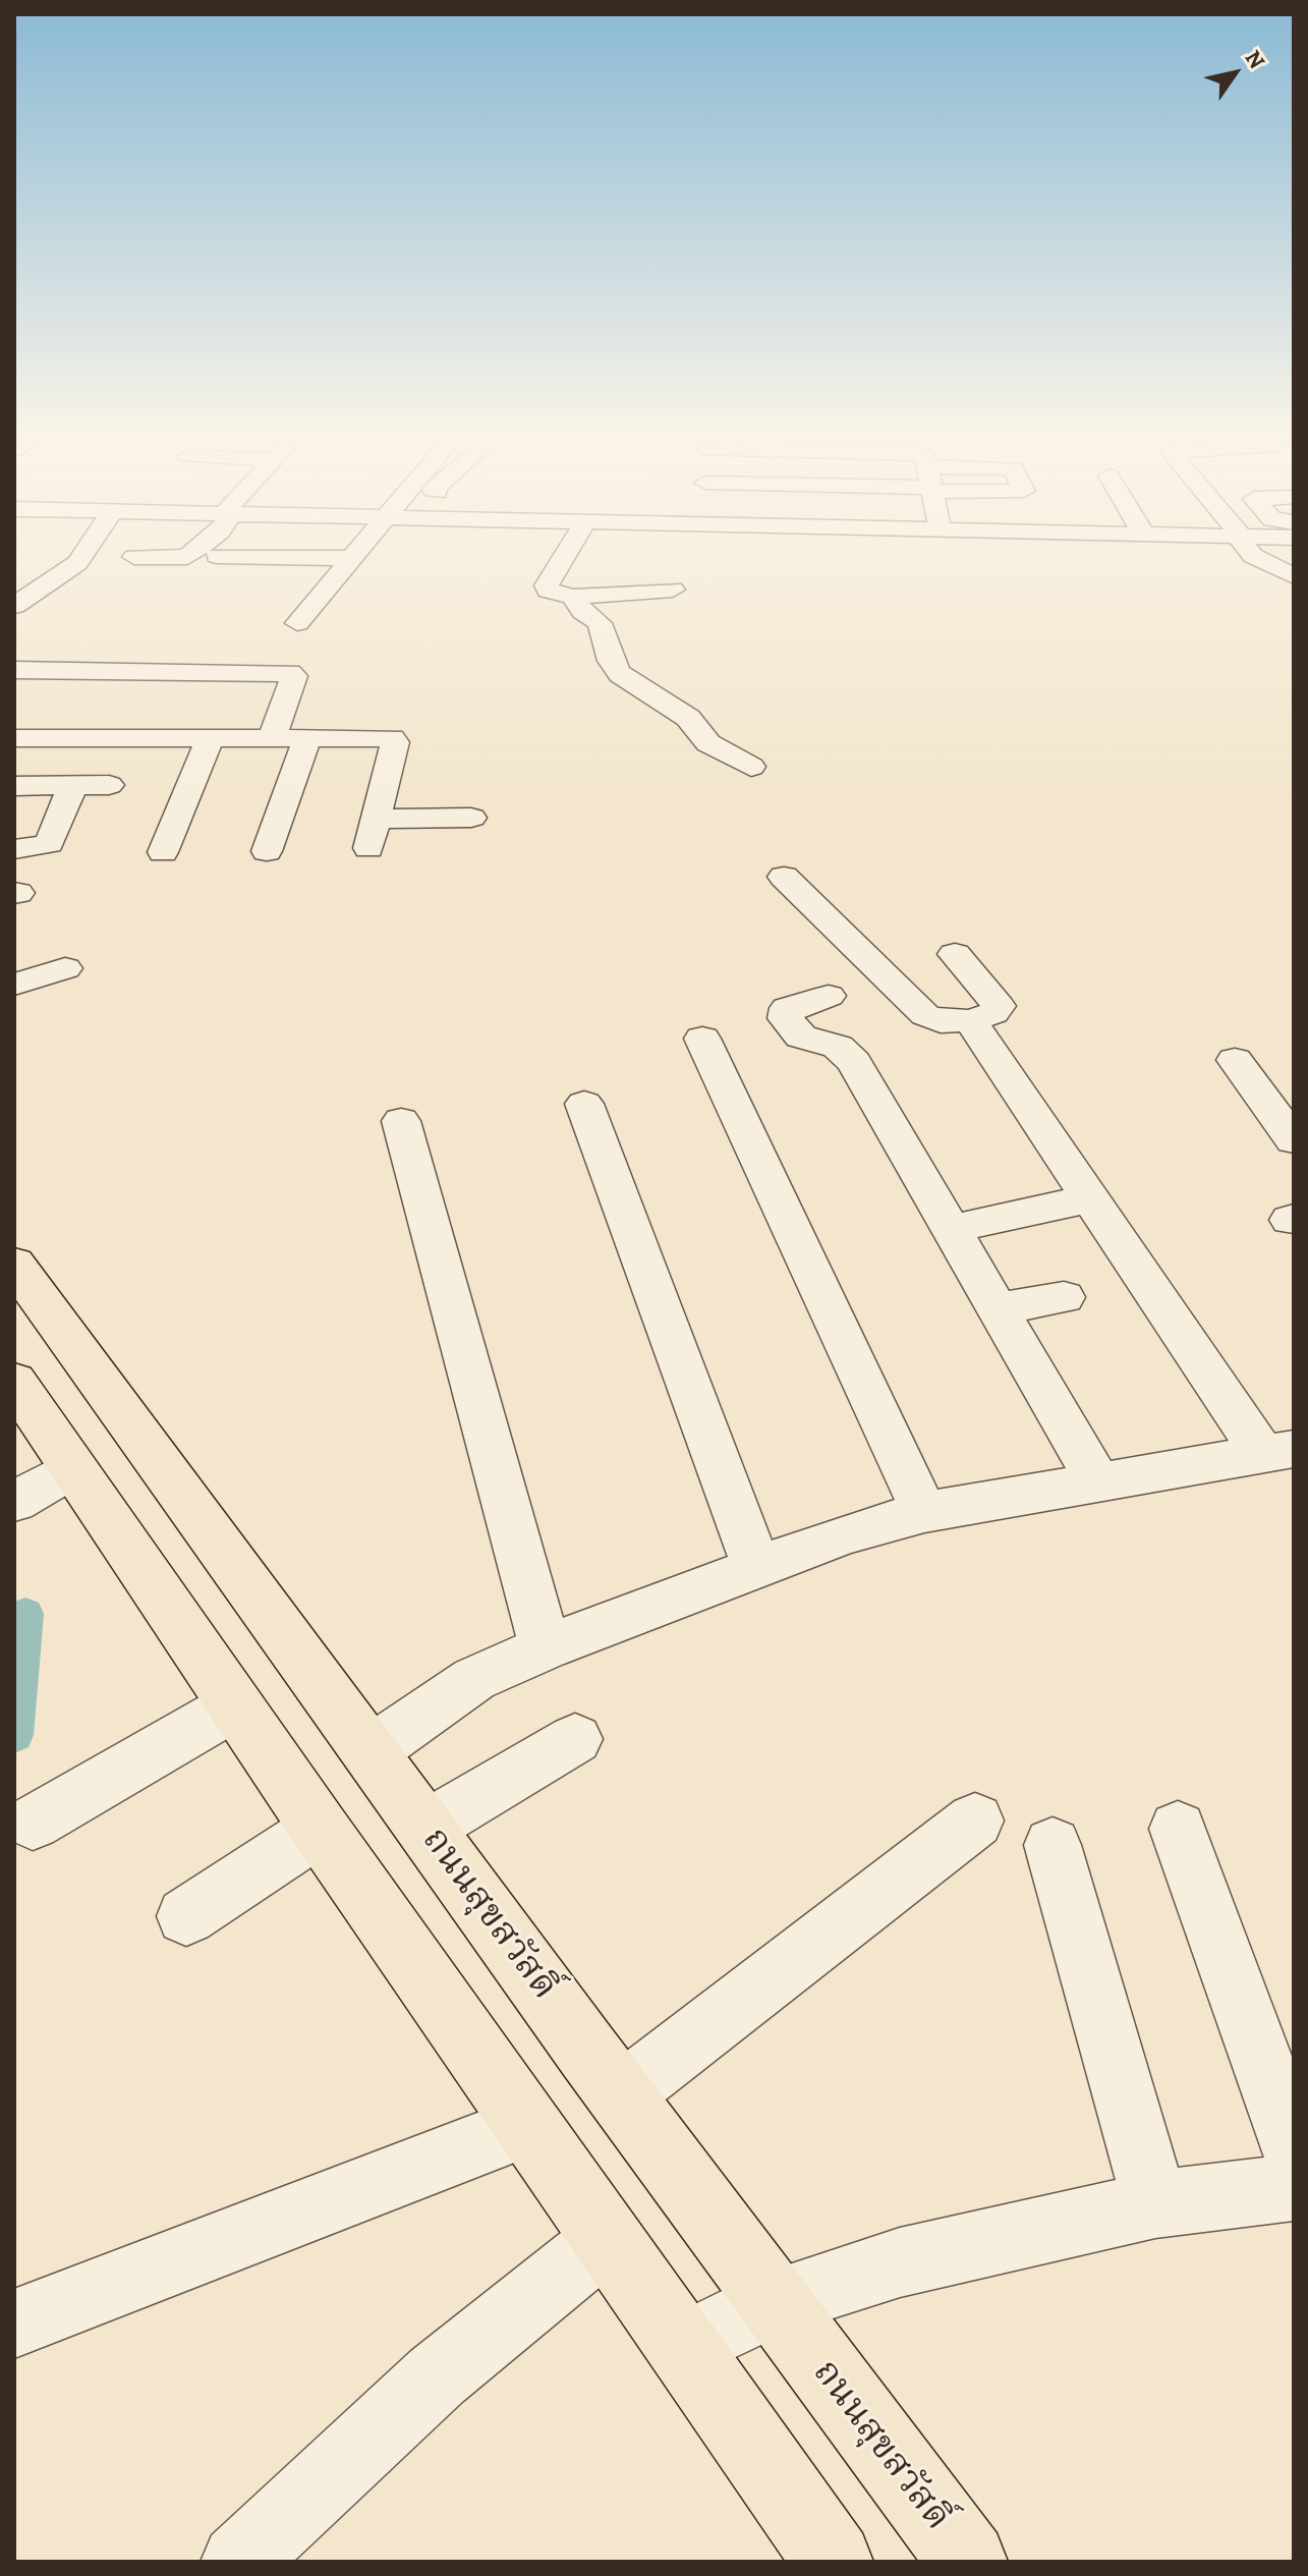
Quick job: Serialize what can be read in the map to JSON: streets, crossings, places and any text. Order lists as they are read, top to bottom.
{
  "streets": {
    "main road": ["ถนนสุขสวัสดิ์"]
  },
  "north": "top right"
}
